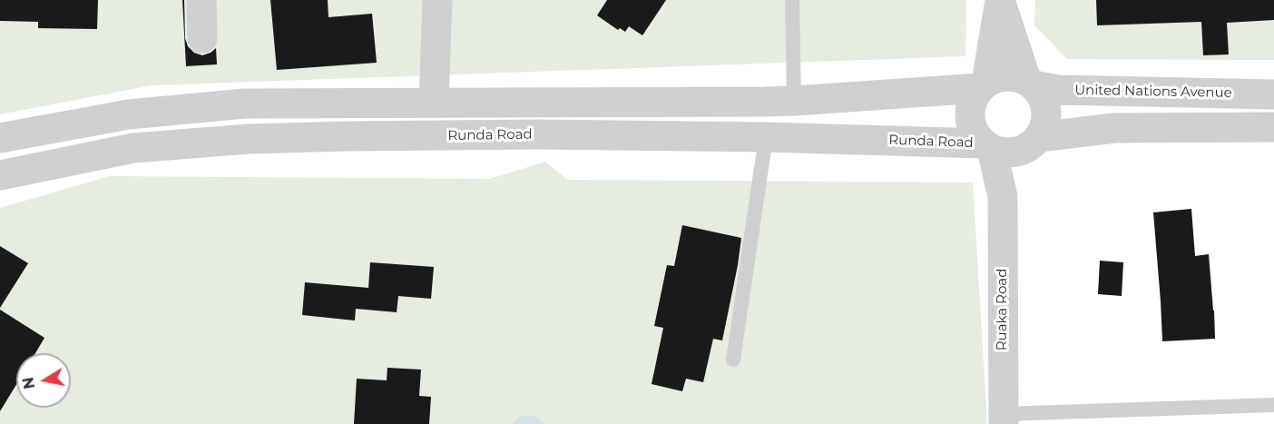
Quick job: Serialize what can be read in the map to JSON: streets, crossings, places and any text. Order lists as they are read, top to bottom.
{
  "streets": {
    "street": ["United Nations Avenue", "Runda Road", "Ruaka Road"]
  },
  "crossings": [
    ["United Nations Avenue", "Runda Road"],
    ["United Nations Avenue", "Ruaka Road"],
    ["Runda Road", "Ruaka Road"]
  ],
  "north": "left"
}
